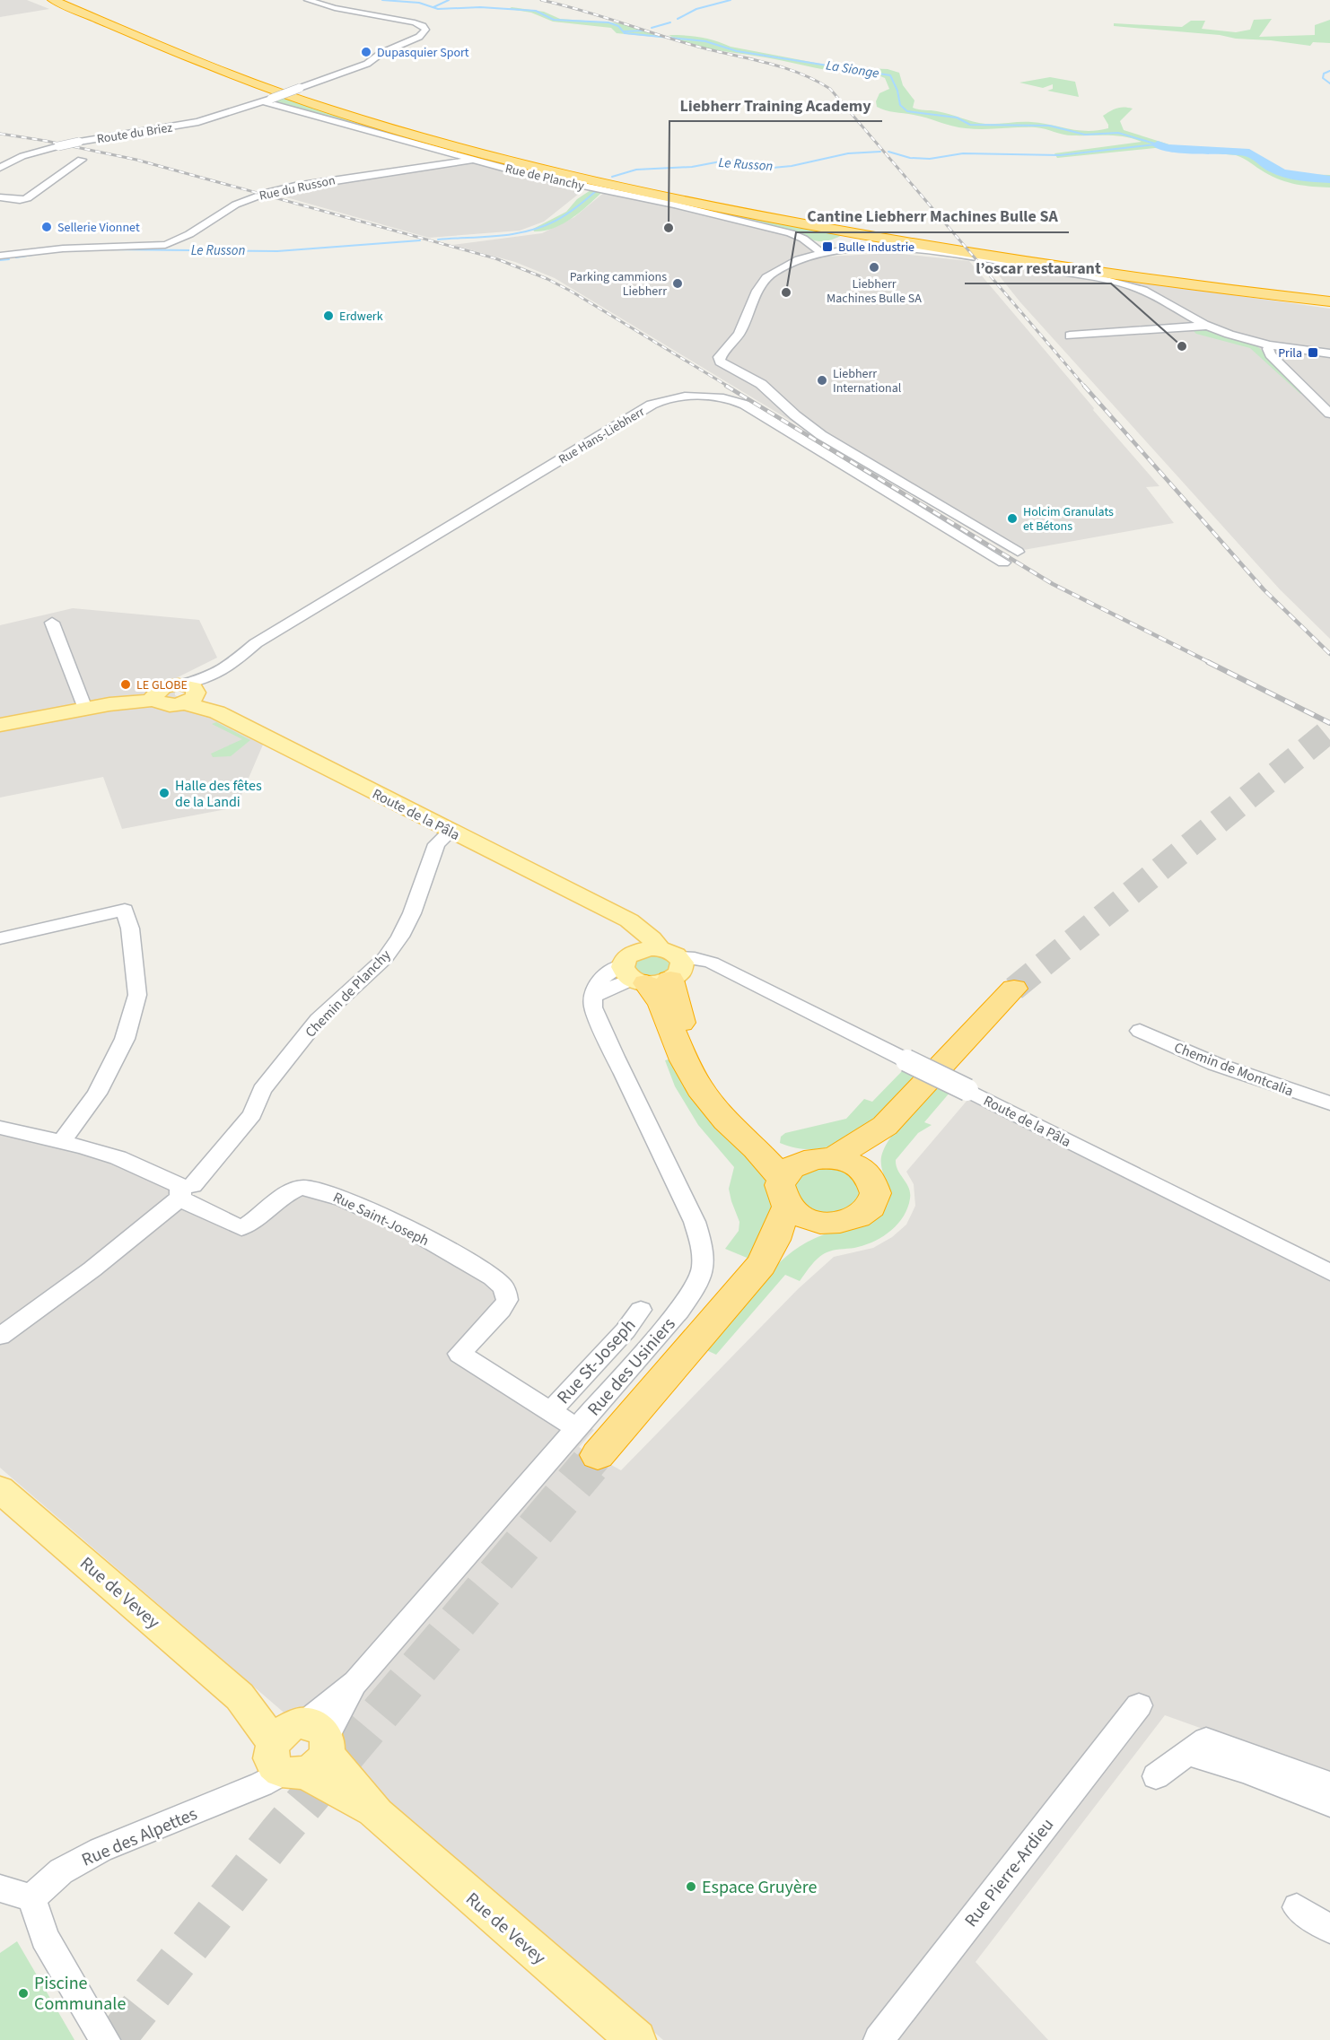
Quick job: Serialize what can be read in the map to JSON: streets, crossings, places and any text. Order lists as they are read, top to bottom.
{
  "streets": {
    "main road": ["Route de la Pâla", "Rue de Vevey"],
    "street": [
      "Route du Briez",
      "Rue de Planchy",
      "Rue du Russon",
      "Rue Hans-Liebherr",
      "Chemin de Planchy",
      "Chemin de Montcalia",
      "Rue Saint-Joseph",
      "Rue St-Joseph",
      "Rue des Usiniers",
      "Rue des Alpettes",
      "Rue Pierre-Ardieu"
    ]
  },
  "crossings": [
    ["Route du Briez", "Rue de Planchy"],
    ["Rue de Planchy", "Rue du Russon"],
    ["Rue Hans-Liebherr", "Route de la Pâla"],
    ["Route de la Pâla", "Chemin de Planchy"],
    ["Route de la Pâla", "Rue des Usiniers"],
    ["Chemin de Planchy", "Rue Saint-Joseph"],
    ["Rue Saint-Joseph", "Rue St-Joseph"],
    ["Rue Saint-Joseph", "Rue des Usiniers"],
    ["Rue des Usiniers", "Rue de Vevey"],
    ["Rue des Usiniers", "Rue des Alpettes"],
    ["Rue de Vevey", "Rue des Alpettes"]
  ],
  "water": ["La Sionge", "Le Russon"],
  "places": {
    "other": [
      "Dupasquier Sport",
      "Sellerie Vionnet",
      "Liebherr Training Academy",
      "Liebherr Machines Bulle SA",
      "Parking cammions Liebherr",
      "Cantine Liebherr Machines Bulle SA",
      "Erdwerk",
      "l’oscar restaurant",
      "Liebherr International",
      "Holcim Granulats et Bétons",
      "LE GLOBE",
      "Halle des fêtes de la Landi",
      "Espace Gruyère",
      "Piscine Communale"
    ],
    "transit": ["Bulle Industrie", "Prila"]
  }
}
